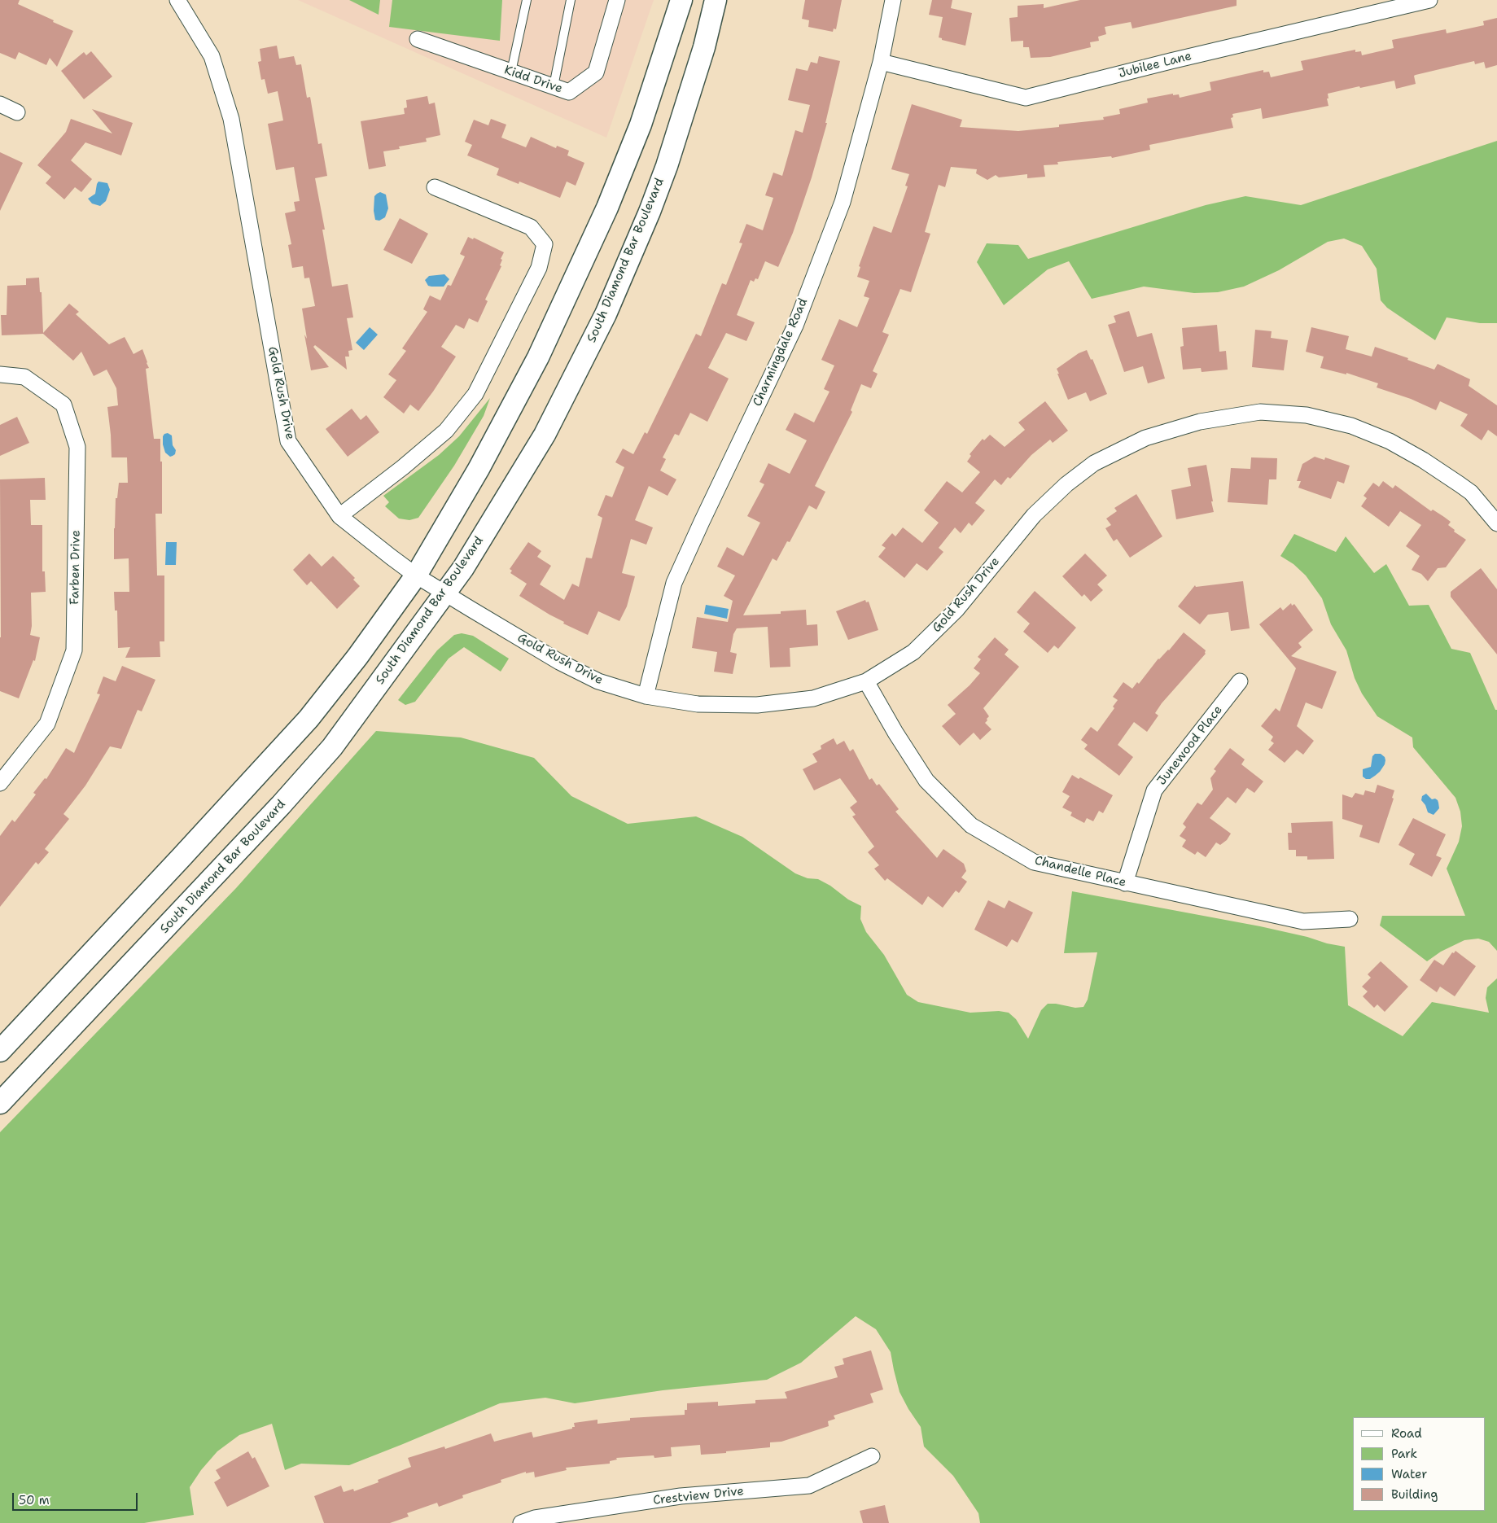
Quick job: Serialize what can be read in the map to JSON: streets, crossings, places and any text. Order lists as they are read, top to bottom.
{
  "streets": {
    "main road": ["South Diamond Bar Boulevard"],
    "street": [
      "Jubilee Lane",
      "Kidd Drive",
      "Charmingdale Road",
      "Gold Rush Drive",
      "Farben Drive",
      "Junewood Place",
      "Chandelle Place",
      "Crestview Drive"
    ]
  },
  "crossings": [
    ["Jubilee Lane", "Charmingdale Road"],
    ["South Diamond Bar Boulevard", "Gold Rush Drive"],
    ["Charmingdale Road", "Gold Rush Drive"],
    ["Gold Rush Drive", "Chandelle Place"],
    ["Junewood Place", "Chandelle Place"]
  ],
  "legend": [
    "Road",
    "Park",
    "Water",
    "Building"
  ],
  "scale_bar": "50 m"
}
